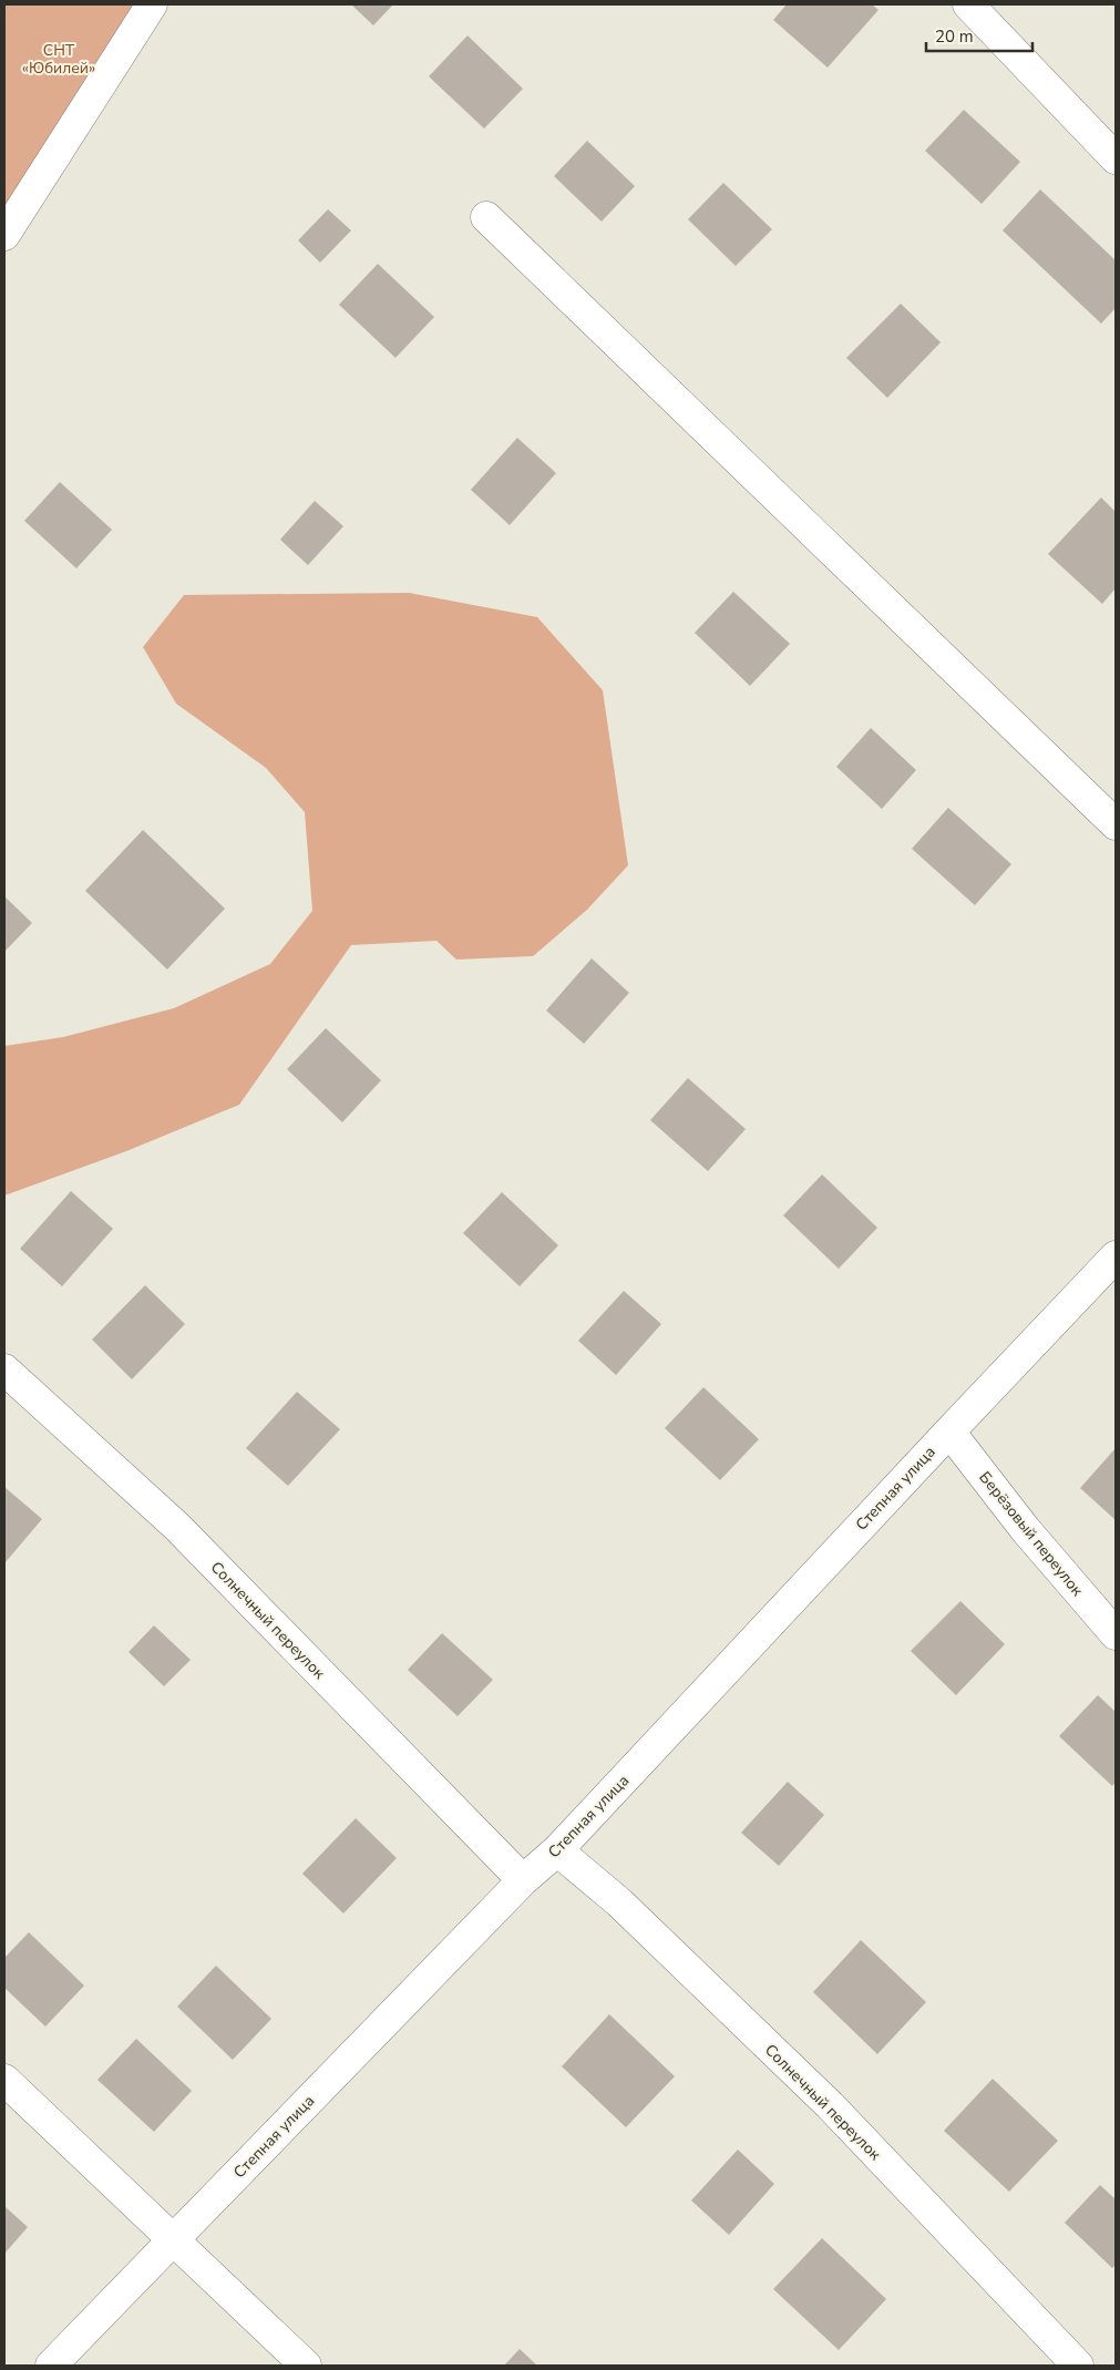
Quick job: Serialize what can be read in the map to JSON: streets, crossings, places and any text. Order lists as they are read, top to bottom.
{
  "streets": {
    "street": ["Степная улица", "Берёзовый переулок", "Солнечный переулок"]
  },
  "crossings": [
    ["Степная улица", "Берёзовый переулок"],
    ["Степная улица", "Солнечный переулок"]
  ],
  "parks": ["СНТ «Юбилей»"],
  "scale_bar": "20 m"
}
